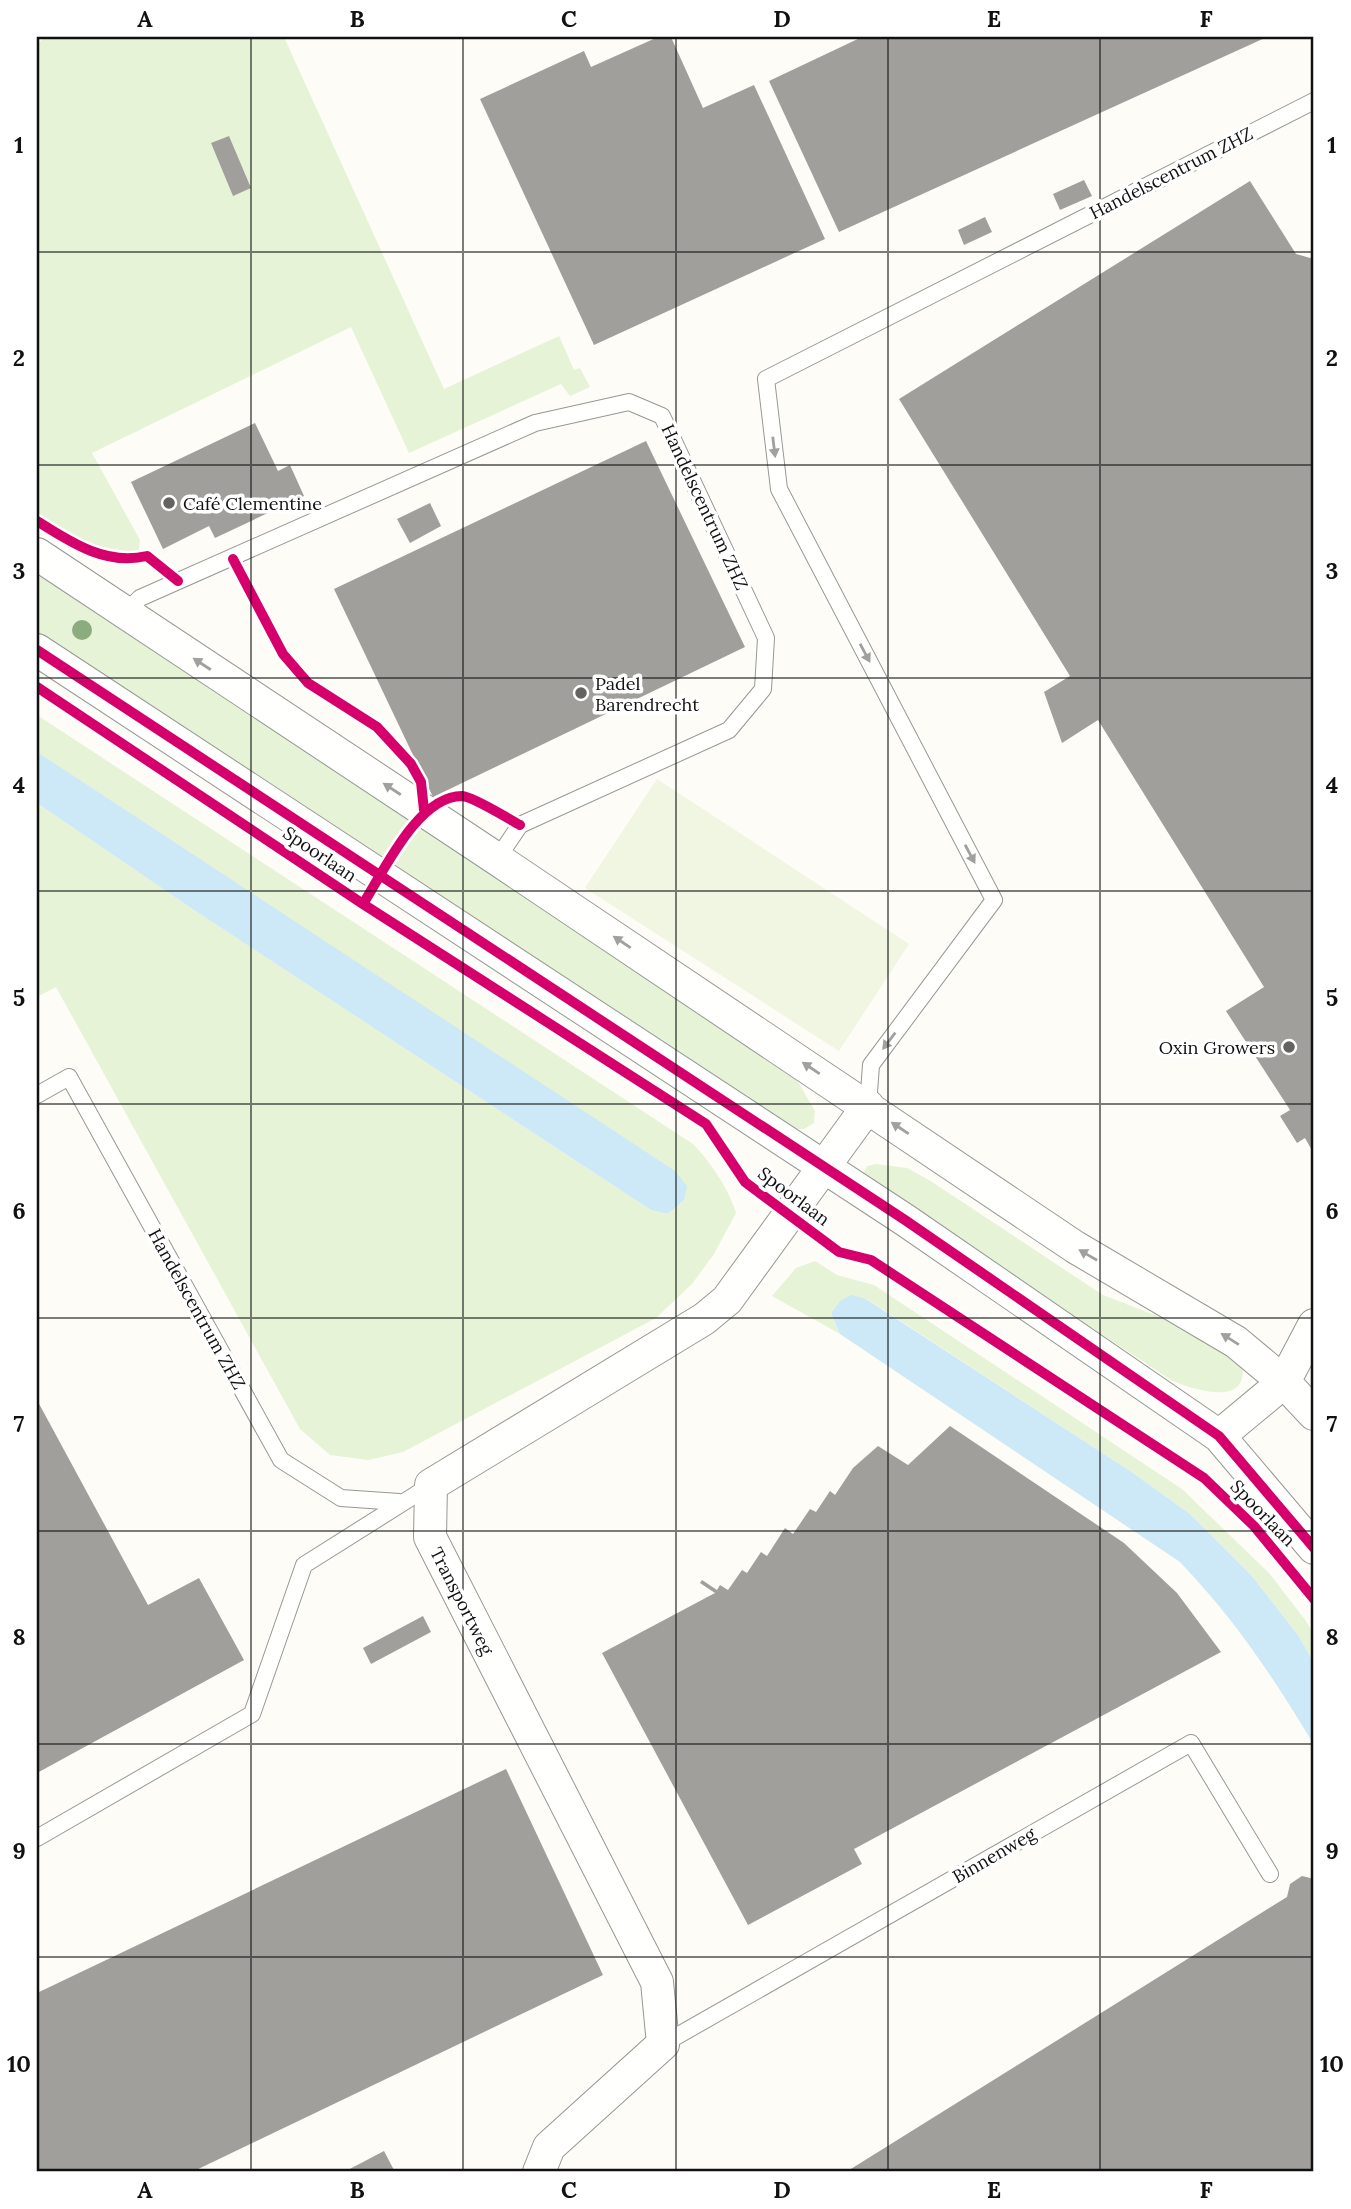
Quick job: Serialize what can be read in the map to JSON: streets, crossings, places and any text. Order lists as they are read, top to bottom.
{
  "streets": {
    "street": ["Spoorlaan", "Transportweg"],
    "lane": ["Handelscentrum ZHZ", "Binnenweg"]
  },
  "crossings": [
    ["Transportweg", "Binnenweg"]
  ],
  "places": ["Café Clementine", "Padel Barendrecht", "Oxin Growers"],
  "grid": {
    "columns": [
      "A",
      "B",
      "C",
      "D",
      "E",
      "F"
    ],
    "rows": [
      "1",
      "2",
      "3",
      "4",
      "5",
      "6",
      "7",
      "8",
      "9",
      "10"
    ]
  }
}
